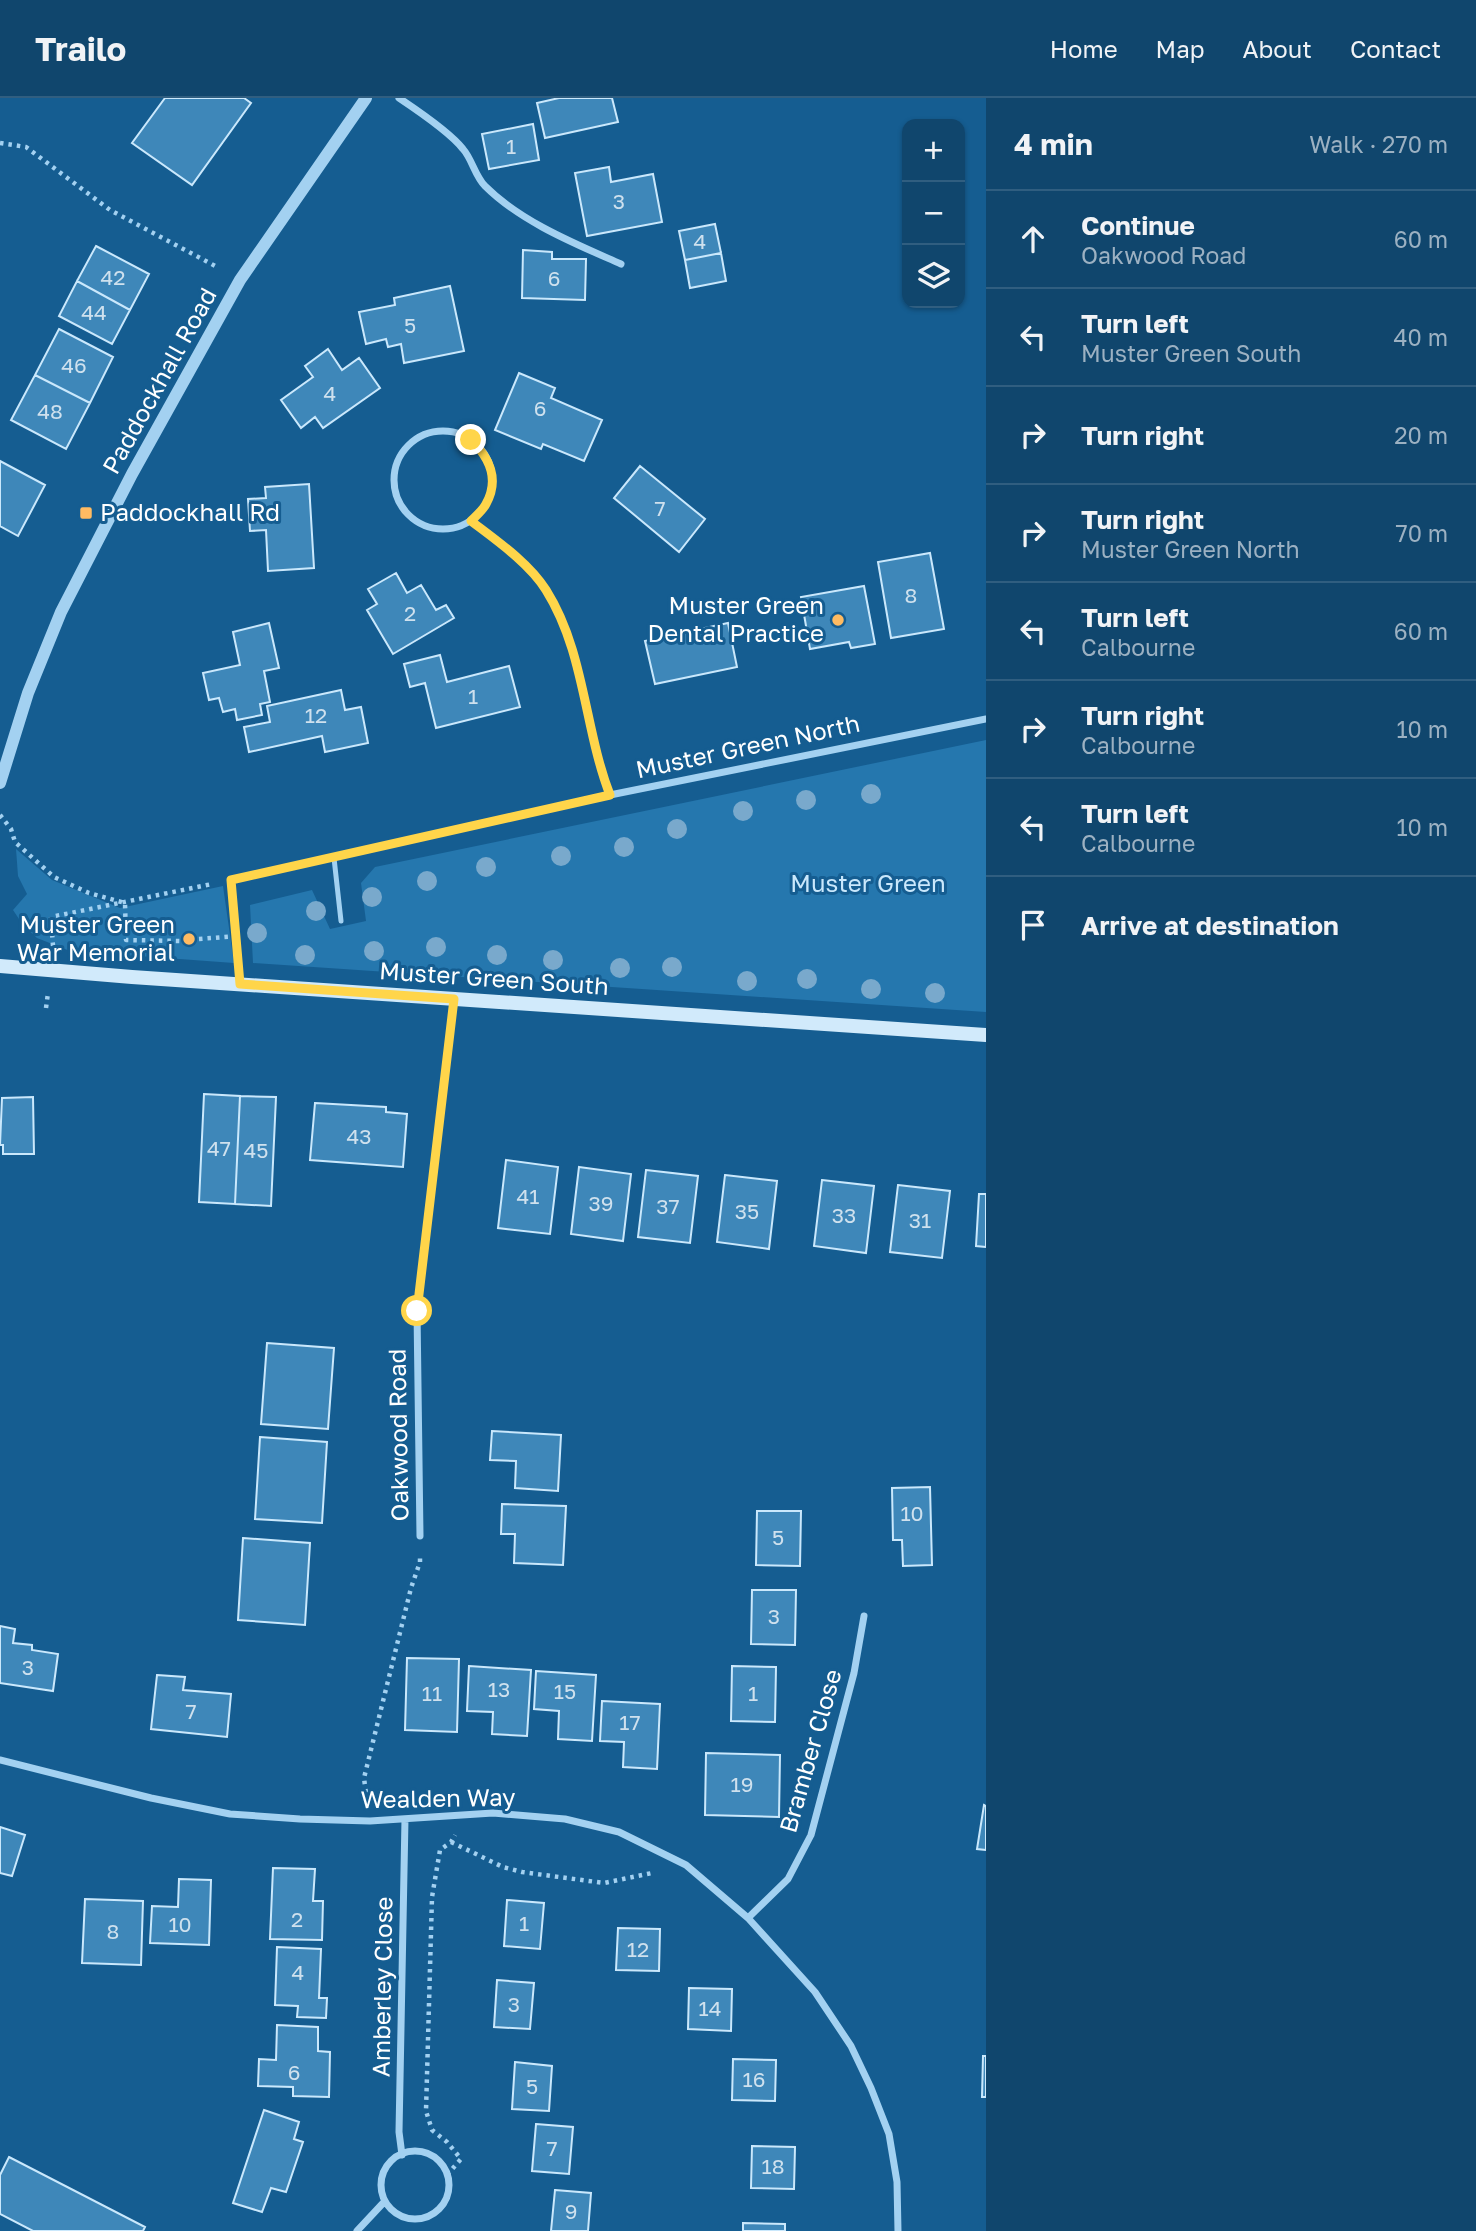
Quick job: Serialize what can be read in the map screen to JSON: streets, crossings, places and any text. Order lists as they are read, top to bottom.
{
  "streets": {
    "main road": ["Muster Green South"],
    "street": [
      "Paddockhall Road",
      "Muster Green North",
      "Oakwood Road",
      "Bramber Close",
      "Wealden Way",
      "Amberley Close"
    ]
  },
  "crossings": [
    ["Muster Green South", "Oakwood Road"],
    ["Bramber Close", "Wealden Way"],
    ["Wealden Way", "Amberley Close"]
  ],
  "parks": ["Muster Green"],
  "places": {
    "transit": ["Paddockhall Rd"],
    "other": ["Muster Green Dental Practice", "Muster Green War Memorial"]
  },
  "house_numbers": [
    "1",
    "3",
    "4",
    "42",
    "6",
    "44",
    "5",
    "46",
    "4",
    "6",
    "48",
    "7",
    "8",
    "2",
    "1",
    "12",
    "43",
    "47",
    "45",
    "41",
    "39",
    "37",
    "35",
    "33",
    "31",
    "10",
    "5",
    "3",
    "3",
    "13",
    "15",
    "11",
    "1",
    "7",
    "17",
    "19",
    "2",
    "1",
    "10",
    "8",
    "12",
    "4",
    "3",
    "14",
    "6",
    "16",
    "5",
    "7",
    "18",
    "9"
  ],
  "page": {
    "header": "Trailo",
    "nav": [
      "Home",
      "Map",
      "About",
      "Contact"
    ],
    "heading": ["4 min", "Walk · 270 m"],
    "map_buttons": ["+", "−"],
    "list": [
      ["Continue", "Oakwood Road", "60 m"],
      ["Turn left", "Muster Green South", "40 m"],
      ["Turn right", "20 m"],
      ["Turn right", "Muster Green North", "70 m"],
      ["Turn left", "Calbourne", "60 m"],
      ["Turn right", "Calbourne", "10 m"],
      ["Turn left", "Calbourne", "10 m"],
      "Arrive at destination"
    ]
  }
}
